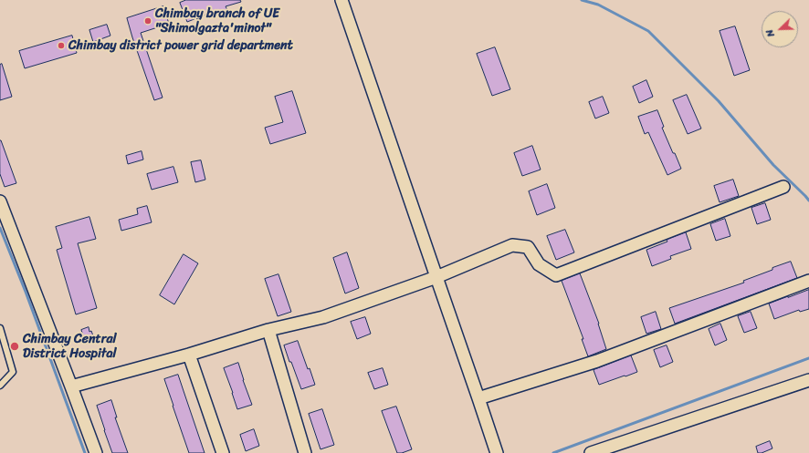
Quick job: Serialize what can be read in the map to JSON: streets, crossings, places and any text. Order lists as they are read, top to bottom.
{
  "places": ["Chimbay branch of UE \"Shimolgazta'minot\"", "Chimbay district power grid department", "Chimbay Central District Hospital"],
  "north": "bottom left"
}
